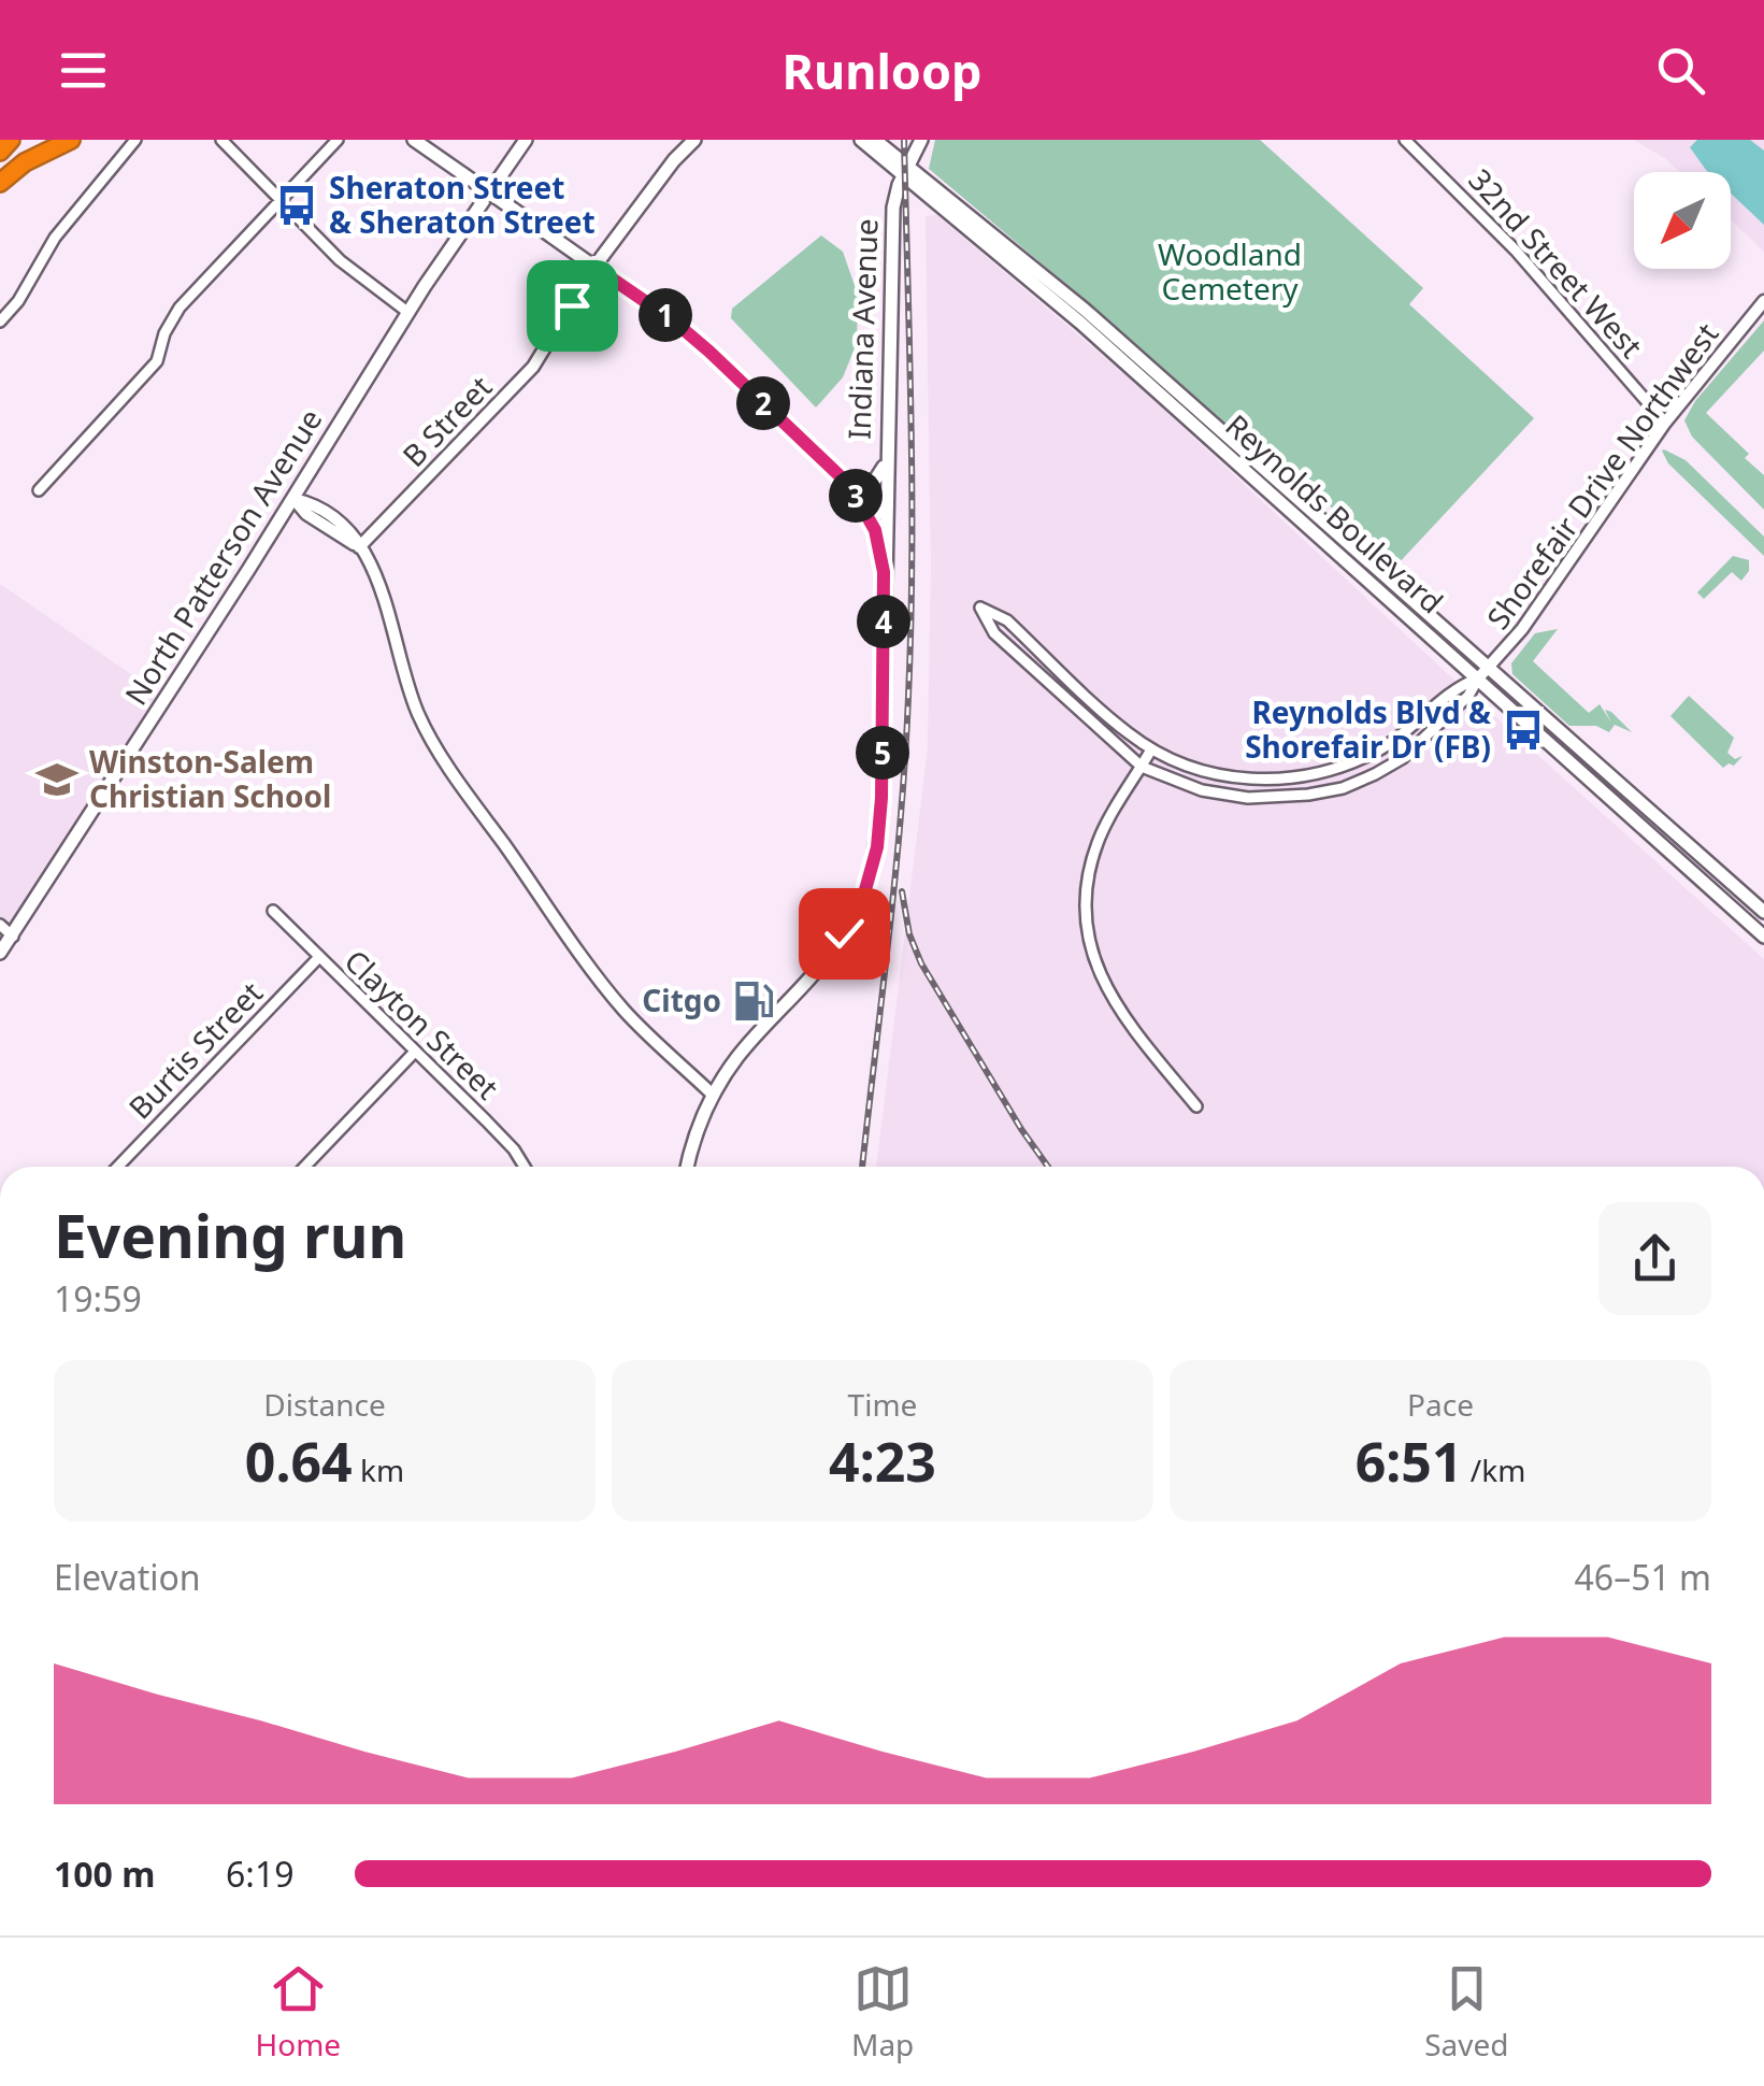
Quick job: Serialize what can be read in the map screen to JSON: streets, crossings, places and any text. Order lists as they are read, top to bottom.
{
  "streets": {
    "main road": ["Indiana Avenue", "Reynolds Boulevard", "North Patterson Avenue"],
    "street": [
      "32nd Street West",
      "B Street",
      "Shorefair Drive Northwest",
      "Clayton Street",
      "Burtis Street"
    ]
  },
  "crossings": [
    ["32nd Street West", "Shorefair Drive Northwest"],
    ["Indiana Avenue", "Reynolds Boulevard"],
    ["Shorefair Drive Northwest", "Reynolds Boulevard"],
    ["Clayton Street", "Burtis Street"]
  ],
  "parks": ["Woodland Cemetery"],
  "places": {
    "bus stop": ["Sheraton Street & Sheraton Street", "Reynolds Blvd & Shorefair Dr (FB)"],
    "school or university": ["Winston-Salem Christian School"],
    "fuel station": ["Citgo"]
  },
  "north": "bottom left",
  "page": {
    "header": "Runloop",
    "pins": [
      "1",
      "2",
      "3",
      "4",
      "5"
    ],
    "heading": ["Evening run", "19:59"],
    "stats": [
      ["Distance", "0.64 km"],
      ["Time", "4:23"],
      ["Pace", "6:51 /km"]
    ],
    "chart": ["Elevation", "46–51 m"],
    "list": [
      {
        "name": "100 m",
        "note": "6:19"
      }
    ],
    "tabs": ["Home", "Map", "Saved"]
  }
}
